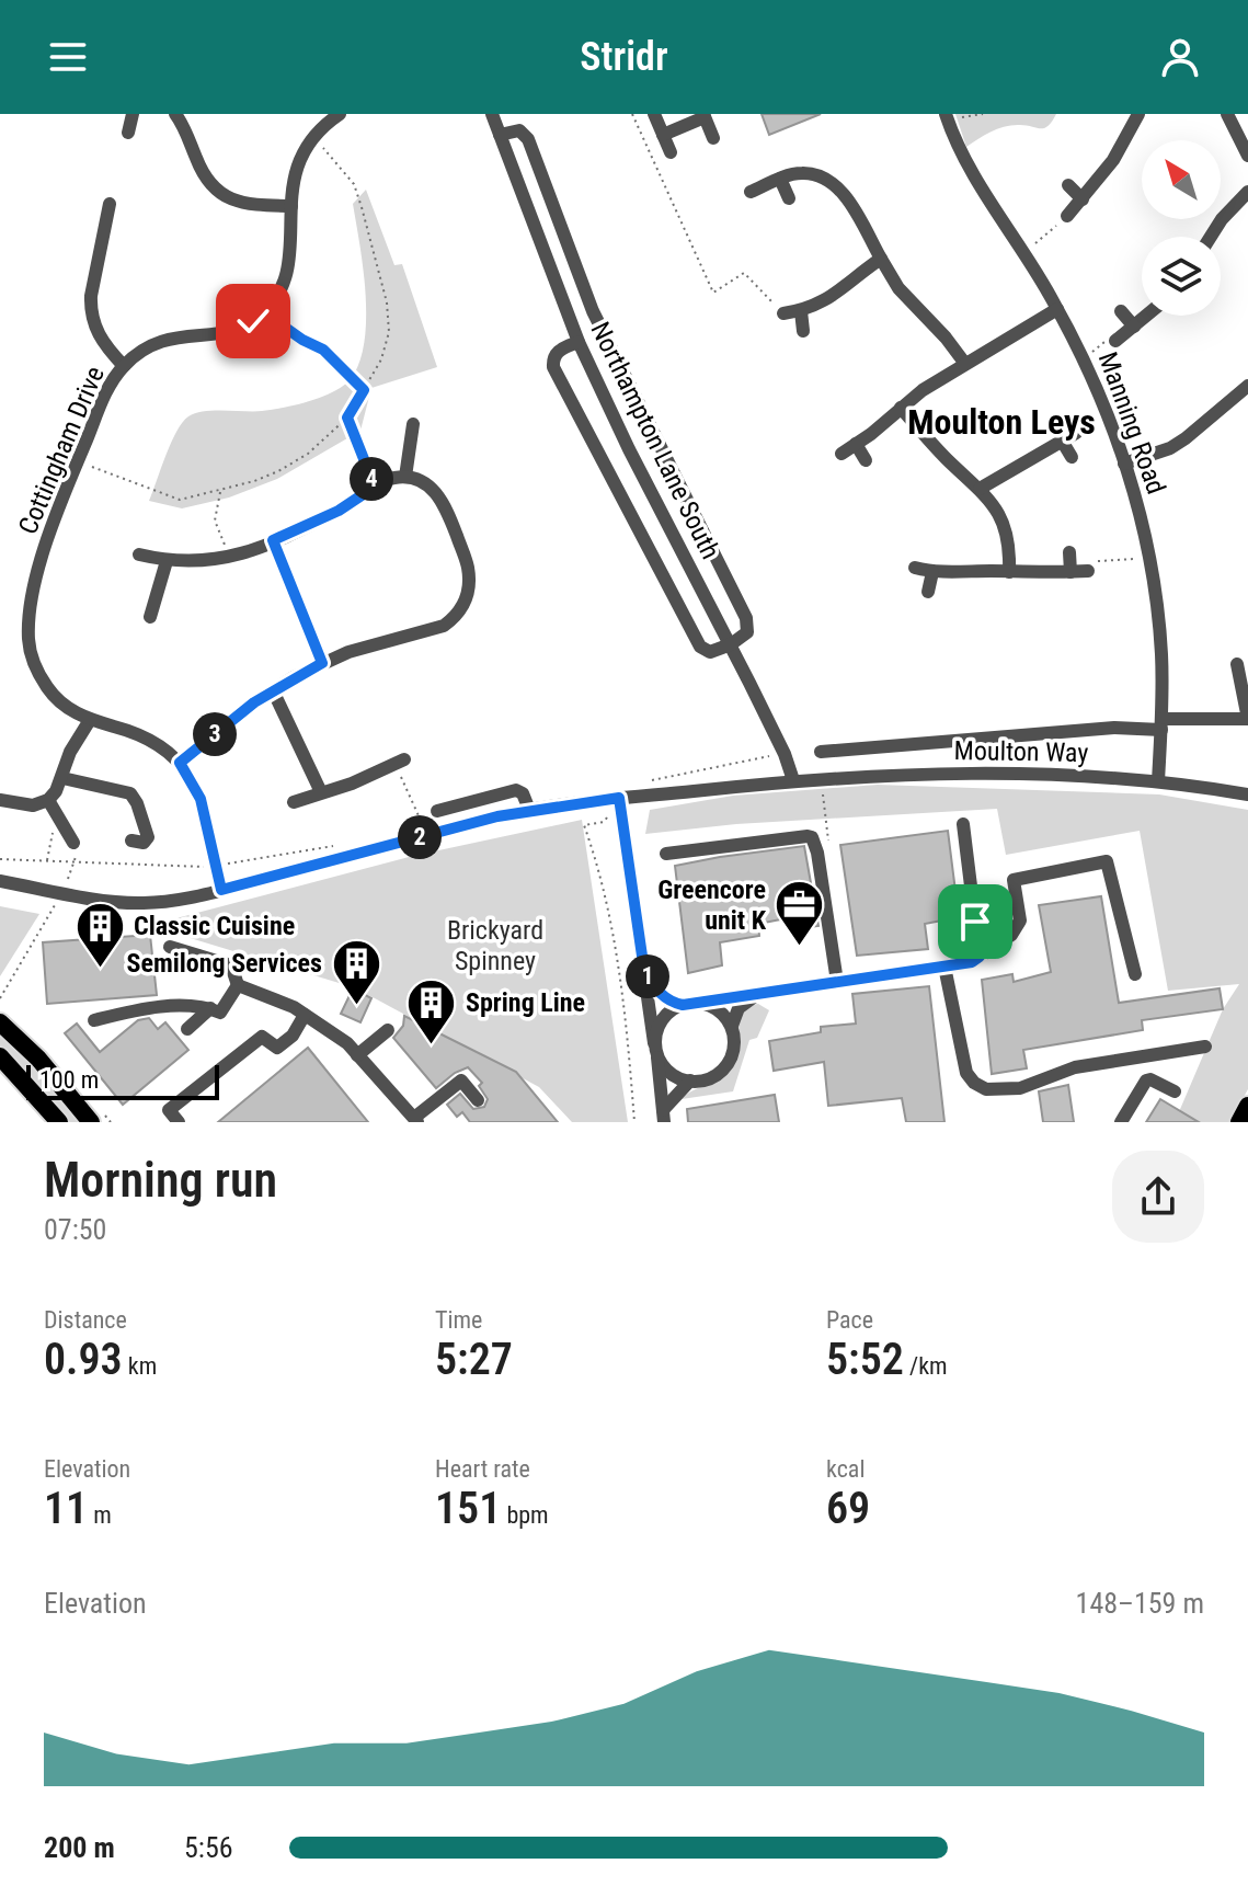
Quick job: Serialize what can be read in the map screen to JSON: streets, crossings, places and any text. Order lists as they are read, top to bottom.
{
  "streets": {
    "street": [
      "Manning Road",
      "Northampton Lane South",
      "Cottingham Drive",
      "Moulton Way"
    ]
  },
  "crossings": [
    ["Manning Road", "Moulton Way"],
    ["Northampton Lane South", "Moulton Way"],
    ["Cottingham Drive", "Moulton Way"]
  ],
  "districts": ["Moulton Leys"],
  "parks": ["Brickyard Spinney"],
  "places": {
    "office": ["Greencore unit K"],
    "building": ["Classic Cuisine", "Semilong Services", "Spring Line"]
  },
  "scale_bar": "100 m",
  "north": "top left",
  "page": {
    "header": "Stridr",
    "pins": [
      "4",
      "3",
      "2",
      "1"
    ],
    "scale": "100 m",
    "heading": ["Morning run", "07:50"],
    "stats": [
      ["Distance", "0.93 km"],
      ["Time", "5:27"],
      ["Pace", "5:52 /km"],
      ["Elevation", "11 m"],
      ["Heart rate", "151 bpm"],
      ["kcal", "69"]
    ],
    "chart": ["Elevation", "148–159 m"],
    "list": [
      {
        "name": "200 m",
        "note": "5:56"
      }
    ]
  }
}
